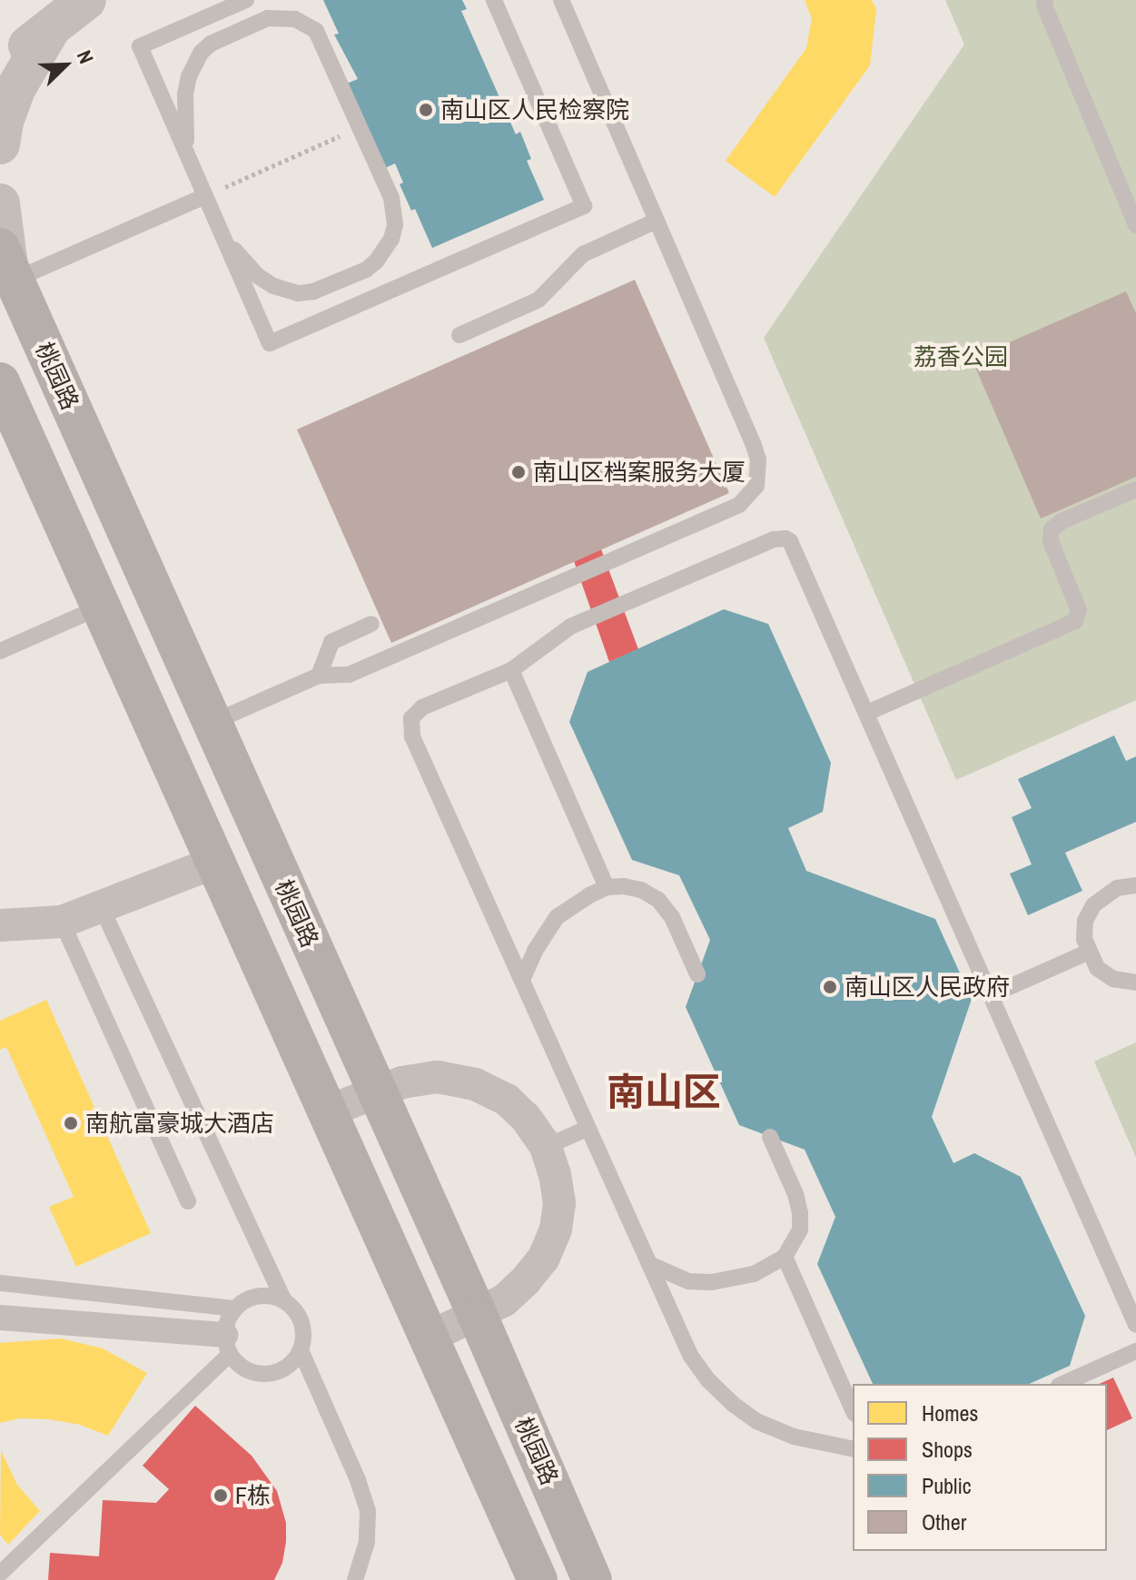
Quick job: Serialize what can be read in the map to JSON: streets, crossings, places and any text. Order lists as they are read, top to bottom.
{
  "streets": {
    "main road": ["桃园路"]
  },
  "districts": ["南山区"],
  "parks": ["荔香公园"],
  "places": [
    "南山区人民检察院",
    "南山区档案服务大厦",
    "南山区人民政府",
    "南航富豪城大酒店",
    "F栋"
  ],
  "legend": [
    "Homes",
    "Shops",
    "Public",
    "Other"
  ],
  "north": "top right"
}
